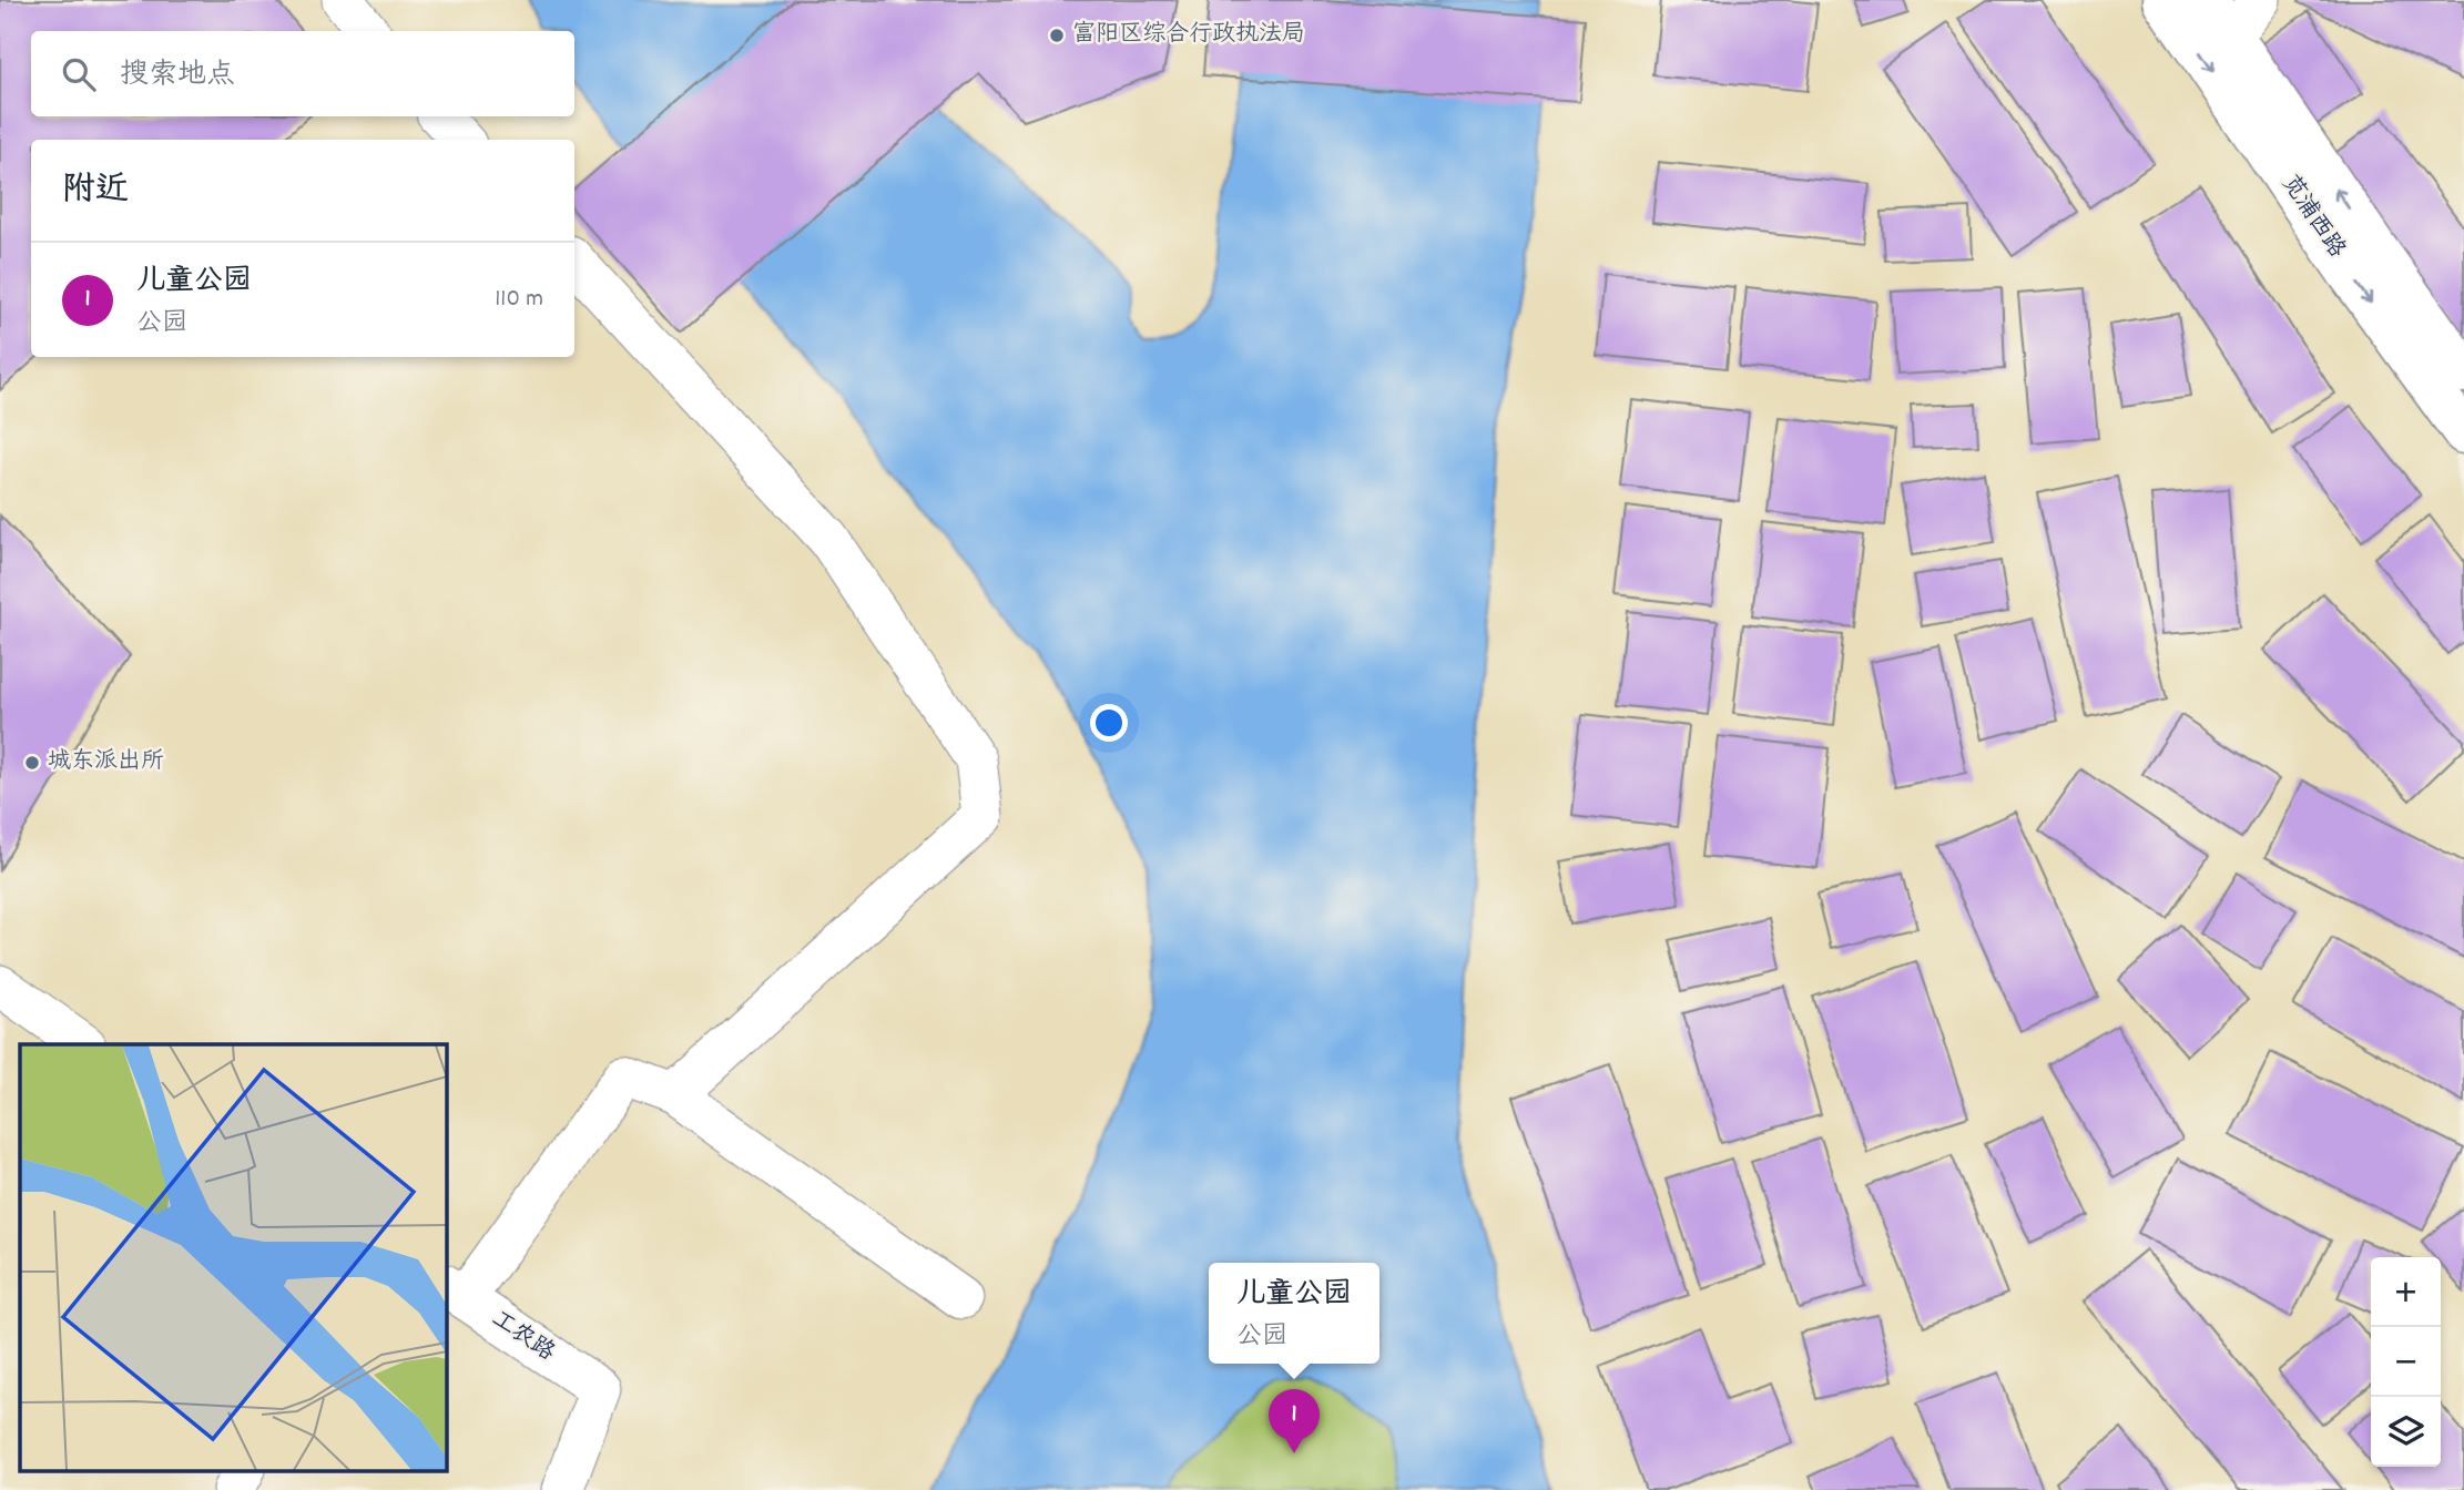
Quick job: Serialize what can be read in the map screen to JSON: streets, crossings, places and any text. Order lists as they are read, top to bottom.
{
  "streets": {
    "street": ["苋浦西路", "工农路"]
  },
  "places": ["富阳区综合行政执法局", "城东派出所"],
  "page": {
    "search": "搜索地点",
    "heading": "附近",
    "list": [
      {
        "mark": "1",
        "name": "儿童公园",
        "note": "公园",
        "value": "110 m"
      }
    ],
    "map_buttons": ["+", "−"],
    "popup": ["儿童公园", "公园"],
    "pins": "1"
  }
}
